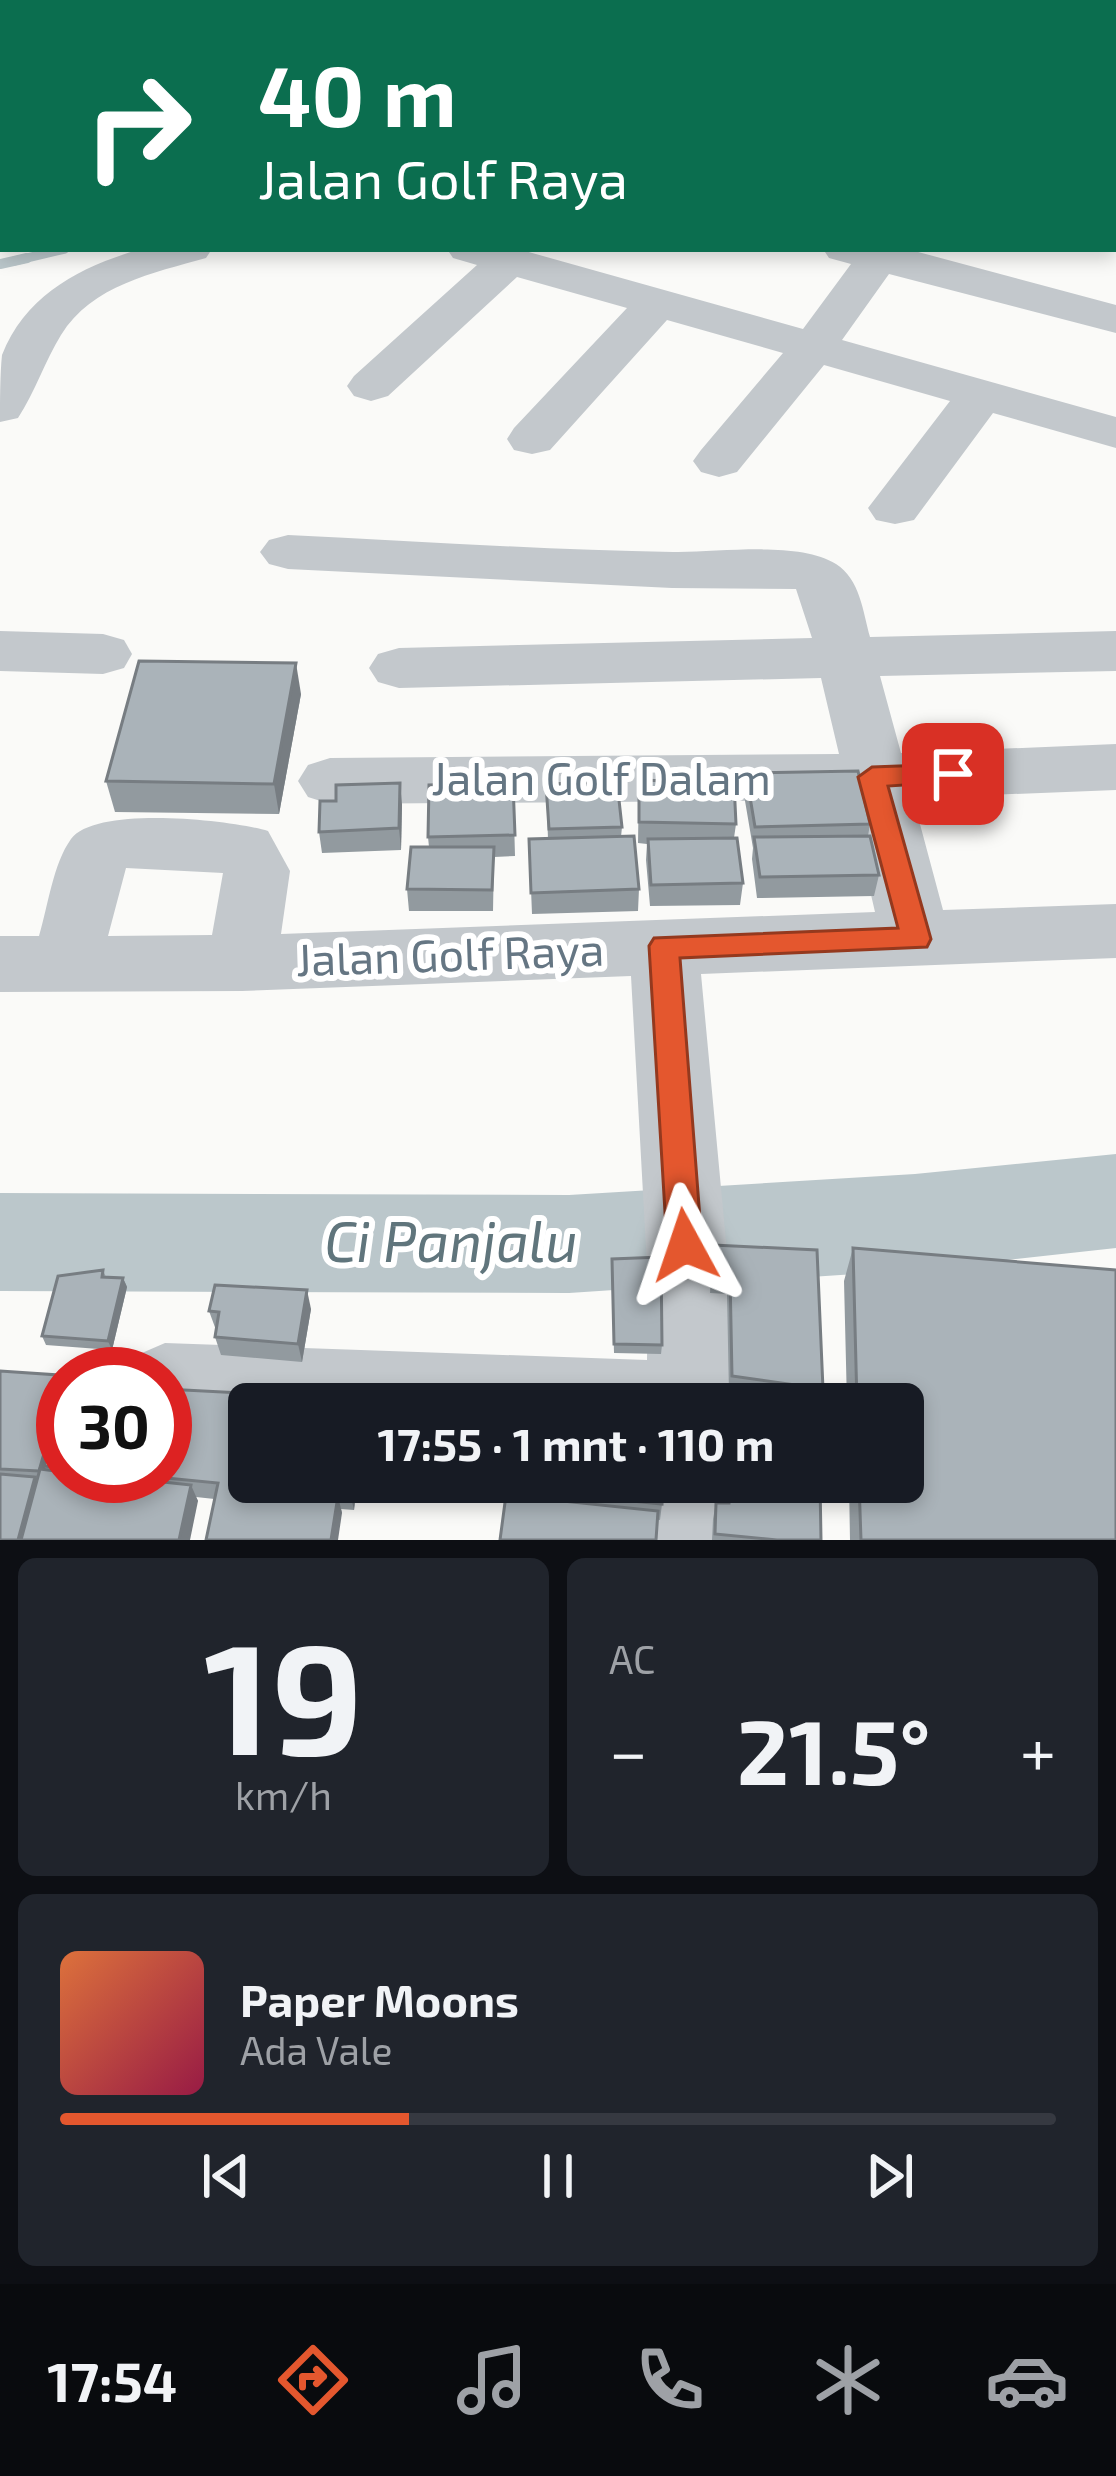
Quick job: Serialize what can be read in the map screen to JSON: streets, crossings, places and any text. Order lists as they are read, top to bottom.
{
  "streets": {
    "street": ["Jalan Golf Dalam", "Jalan Golf Raya"]
  },
  "water": ["Ci Panjalu"],
  "page": {
    "turn": ["40 m", "Jalan Golf Raya"],
    "limit": "30",
    "trip": "17:55 · 1 mnt · 110 m",
    "tile": [
      ["19", "km/h"],
      "AC"
    ],
    "heat": ["−", "21.5°", "+"],
    "song": ["Paper Moons", "Ada Vale"],
    "tabs": "17:54"
  }
}
